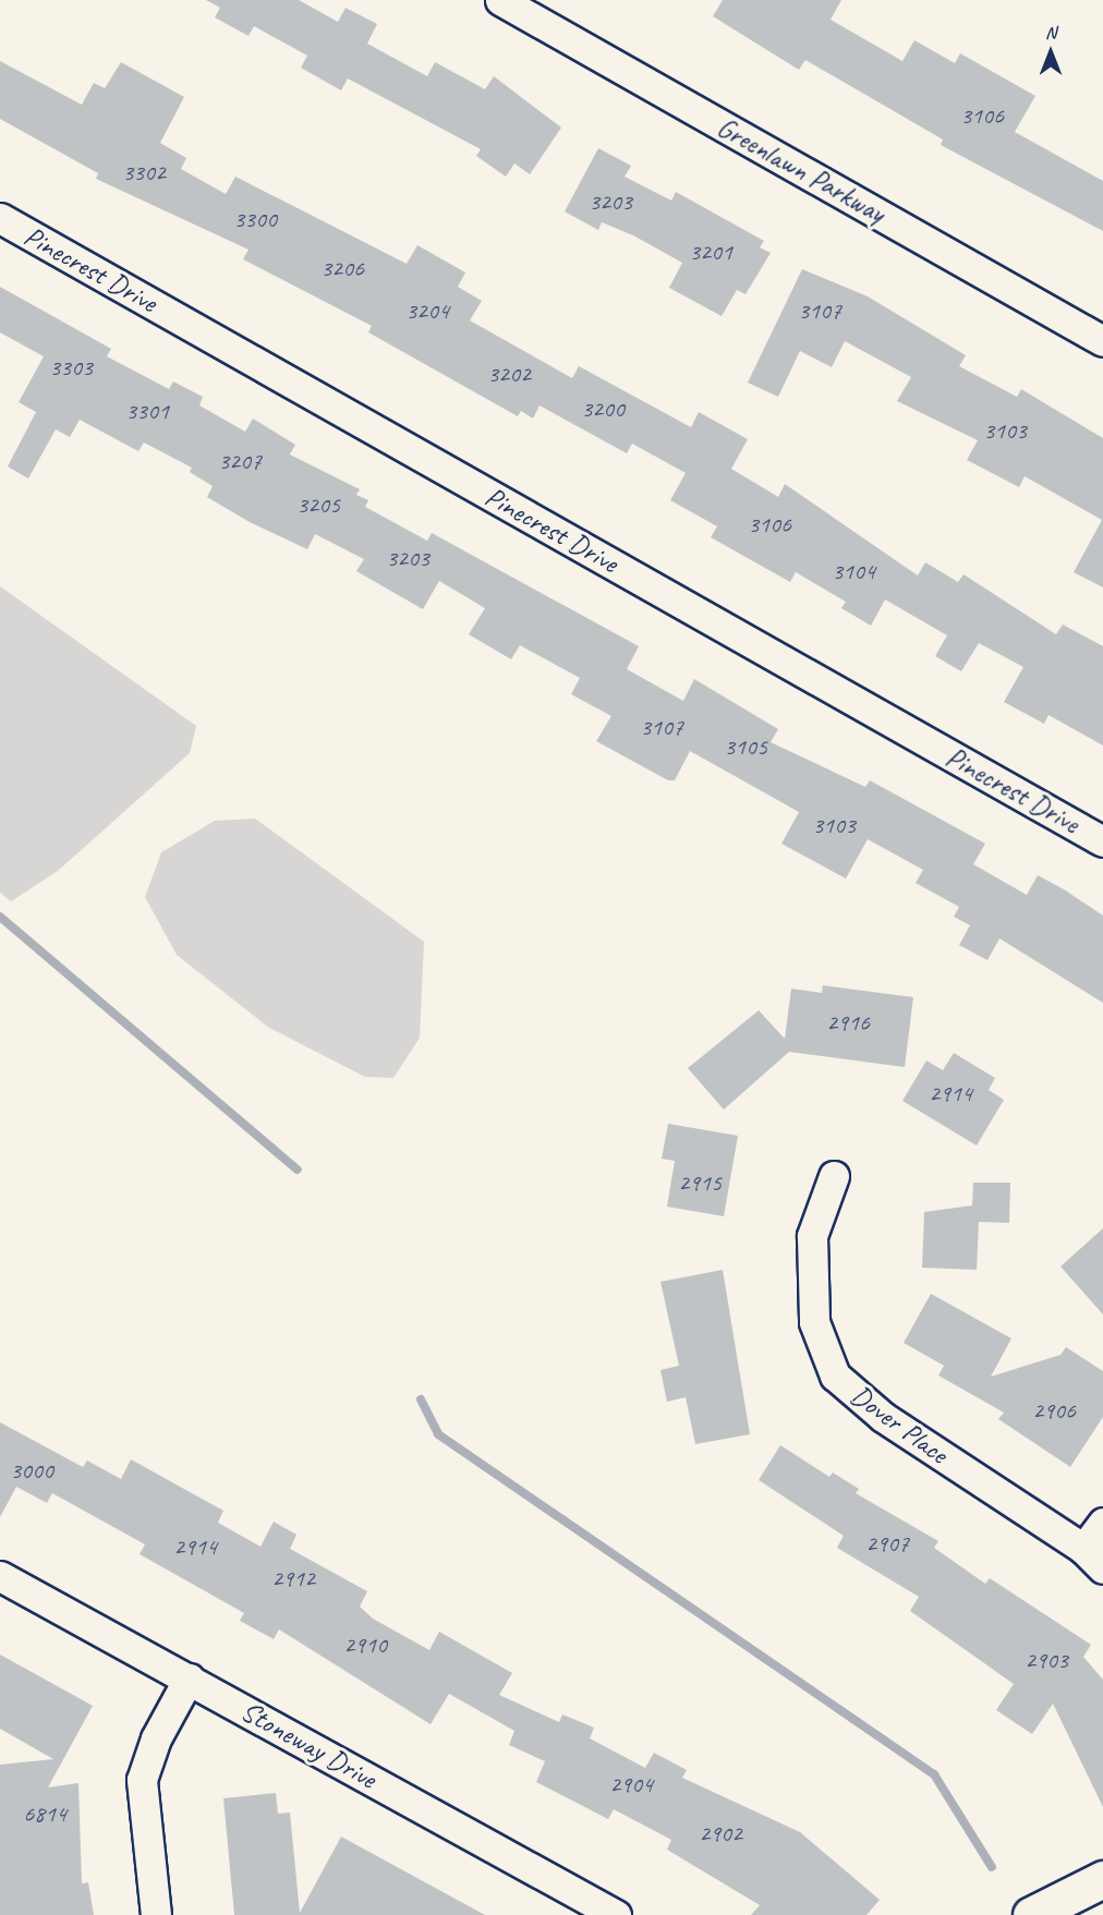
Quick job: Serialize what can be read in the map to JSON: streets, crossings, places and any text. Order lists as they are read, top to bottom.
{
  "streets": {
    "street": [
      "Greenlawn Parkway",
      "Pinecrest Drive",
      "Dover Place",
      "Stoneway Drive"
    ]
  },
  "house_numbers": [
    "3106",
    "3302",
    "3203",
    "3300",
    "3201",
    "3206",
    "3204",
    "3107",
    "3303",
    "3202",
    "3200",
    "3301",
    "3103",
    "3207",
    "3205",
    "3106",
    "3203",
    "3104",
    "3107",
    "3105",
    "3103",
    "2916",
    "2914",
    "2915",
    "2906",
    "3000",
    "2907",
    "2914",
    "2912",
    "2910",
    "2903",
    "2904",
    "6814",
    "2902"
  ],
  "north": "top"
}
